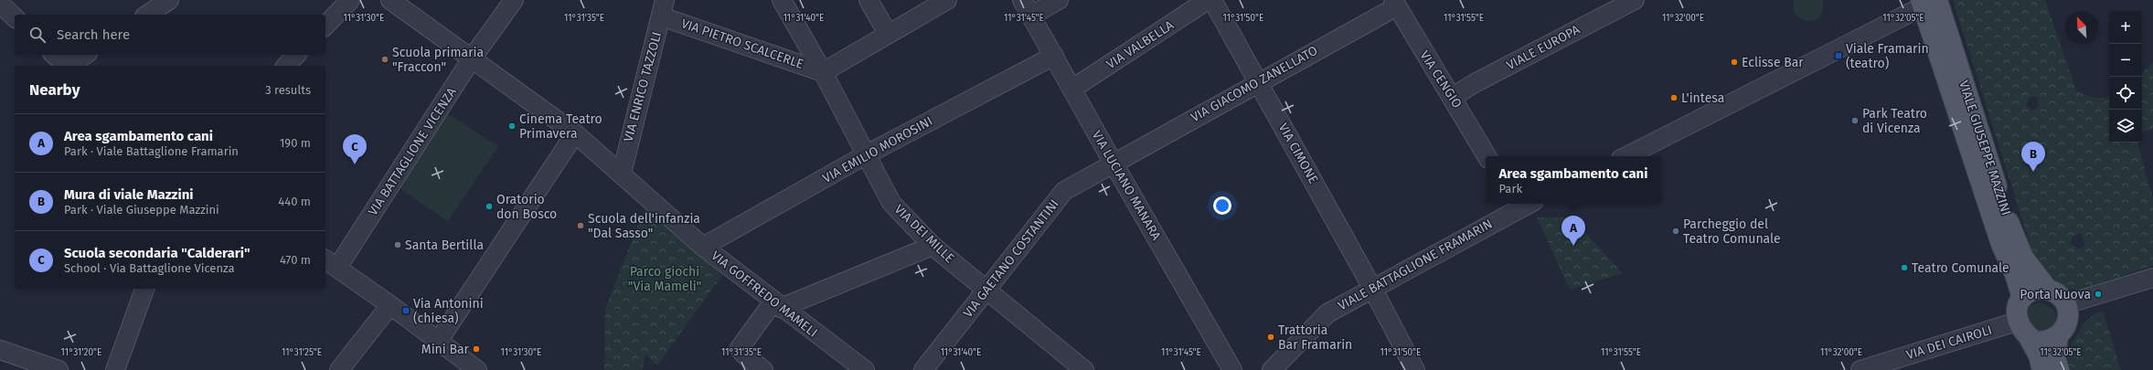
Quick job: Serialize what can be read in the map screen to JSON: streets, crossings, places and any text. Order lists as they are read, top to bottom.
{
  "streets": {
    "main road": ["VIALE GIUSEPPE MAZZINI"],
    "street": [
      "VIA PIETRO SCALCERLE",
      "VIA VALBELLA",
      "VIALE EUROPA",
      "VIA CENGIO",
      "VIA GIACOMO ZANELLATO",
      "VIA ENRICO TAZZOLI",
      "VIA EMILIO MOROSINI",
      "VIA BATTAGLIONE VICENZA",
      "VIA CIMONE",
      "VIA LUCIANO MANARA",
      "VIA DEI MILLE",
      "VIA GAETANO COSTANTINI",
      "VIALE BATTAGLIONE FRAMARIN",
      "VIA GOFFREDO MAMELI",
      "VIA DEI CAIROLI"
    ]
  },
  "crossings": [
    ["VIA PIETRO SCALCERLE", "VIA ENRICO TAZZOLI"],
    ["VIA PIETRO SCALCERLE", "VIA DEI MILLE"],
    ["VIA VALBELLA", "VIA LUCIANO MANARA"],
    ["VIALE EUROPA", "VIA CENGIO"],
    ["VIA CENGIO", "VIA GIACOMO ZANELLATO"],
    ["VIA GIACOMO ZANELLATO", "VIA CIMONE"],
    ["VIA GIACOMO ZANELLATO", "VIA LUCIANO MANARA"],
    ["VIA GIACOMO ZANELLATO", "VIA GAETANO COSTANTINI"],
    ["VIA ENRICO TAZZOLI", "VIA GOFFREDO MAMELI"],
    ["VIALE GIUSEPPE MAZZINI", "VIA DEI CAIROLI"],
    ["VIA EMILIO MOROSINI", "VIA LUCIANO MANARA"],
    ["VIA EMILIO MOROSINI", "VIA DEI MILLE"],
    ["VIA EMILIO MOROSINI", "VIA GOFFREDO MAMELI"],
    ["VIA BATTAGLIONE VICENZA", "VIA GOFFREDO MAMELI"],
    ["VIA CIMONE", "VIALE BATTAGLIONE FRAMARIN"],
    ["VIA LUCIANO MANARA", "VIA GAETANO COSTANTINI"],
    ["VIA DEI MILLE", "VIA GAETANO COSTANTINI"]
  ],
  "parks": ["Parco giochi \"Via Mameli\""],
  "places": {
    "transit": ["Viale Framarin (teatro)", "Via Antonini (chiesa)"],
    "other": [
      "Scuola primaria \"Fraccon\"",
      "Eclisse Bar",
      "L'intesa",
      "Park Teatro di Vicenza",
      "Cinema Teatro Primavera",
      "Oratorio don Bosco",
      "Scuola dell'infanzia \"Dal Sasso\"",
      "Parcheggio del Teatro Comunale",
      "Santa Bertilla",
      "Teatro Comunale",
      "Porta Nuova",
      "Trattoria Bar Framarin",
      "Mini Bar"
    ]
  },
  "north": "top left",
  "page": {
    "map_buttons": ["+", "−"],
    "search": "Search here",
    "heading": ["Nearby", "3 results"],
    "list": [
      {
        "mark": "A",
        "name": "Area sgambamento cani",
        "note": "Park · Viale Battaglione Framarin",
        "value": "190 m"
      },
      {
        "mark": "B",
        "name": "Mura di viale Mazzini",
        "note": "Park · Viale Giuseppe Mazzini",
        "value": "440 m"
      },
      {
        "mark": "C",
        "name": "Scuola secondaria \"Calderari\"",
        "note": "School · Via Battaglione Vicenza",
        "value": "470 m"
      }
    ],
    "pins": ["C", "B", "A"],
    "popup": ["Area sgambamento cani", "Park"]
  },
  "coordinates": [
    "11°31'45\"E",
    "11°31'30\"E",
    "11°31'35\"E",
    "11°31'40\"E",
    "11°31'50\"E",
    "11°31'55\"E",
    "11°32'00\"E",
    "11°32'05\"E",
    "11°31'20\"E",
    "11°31'25\"E"
  ]
}
